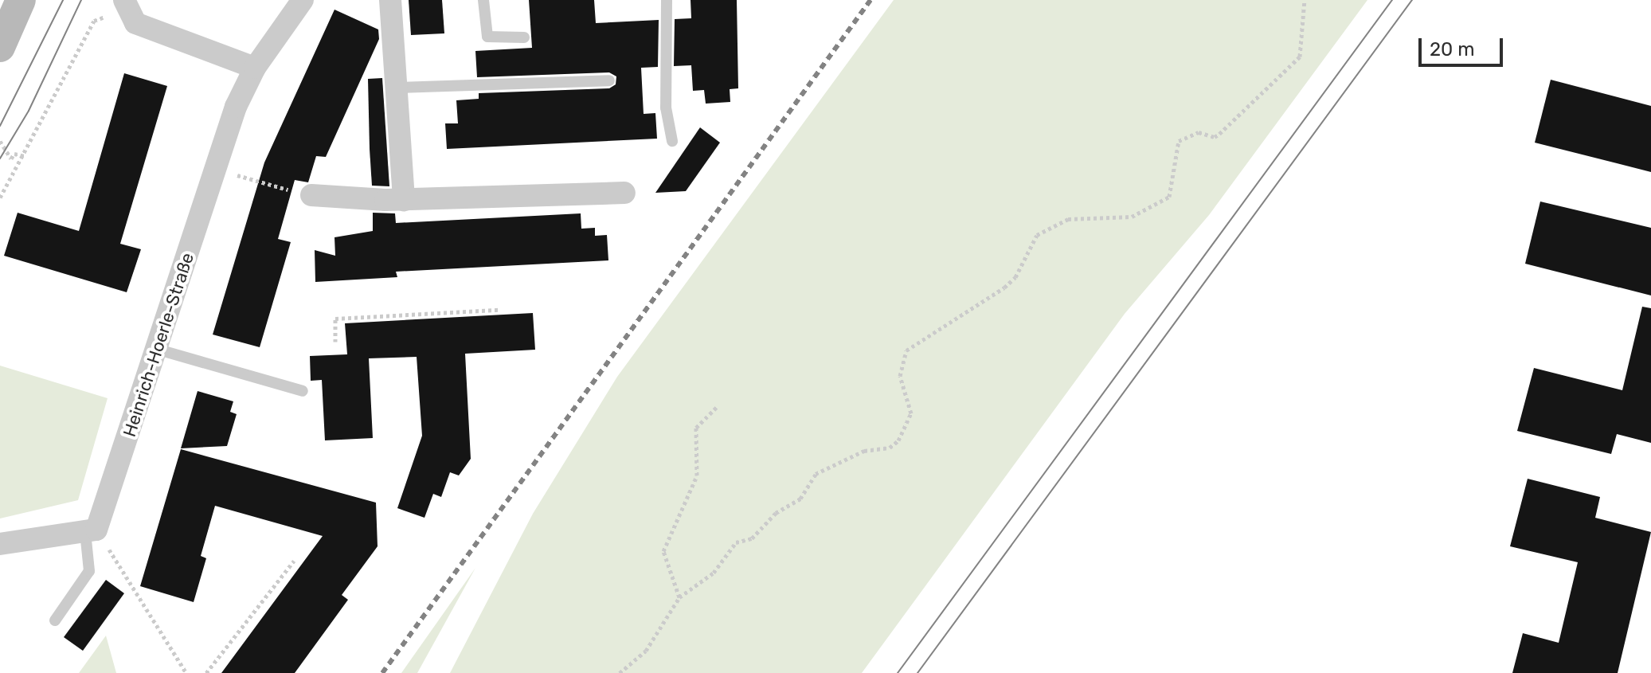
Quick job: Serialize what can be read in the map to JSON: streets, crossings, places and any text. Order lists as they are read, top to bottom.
{
  "streets": {
    "street": ["Heinrich-Hoerle-Straße"]
  },
  "scale_bar": "20 m"
}
